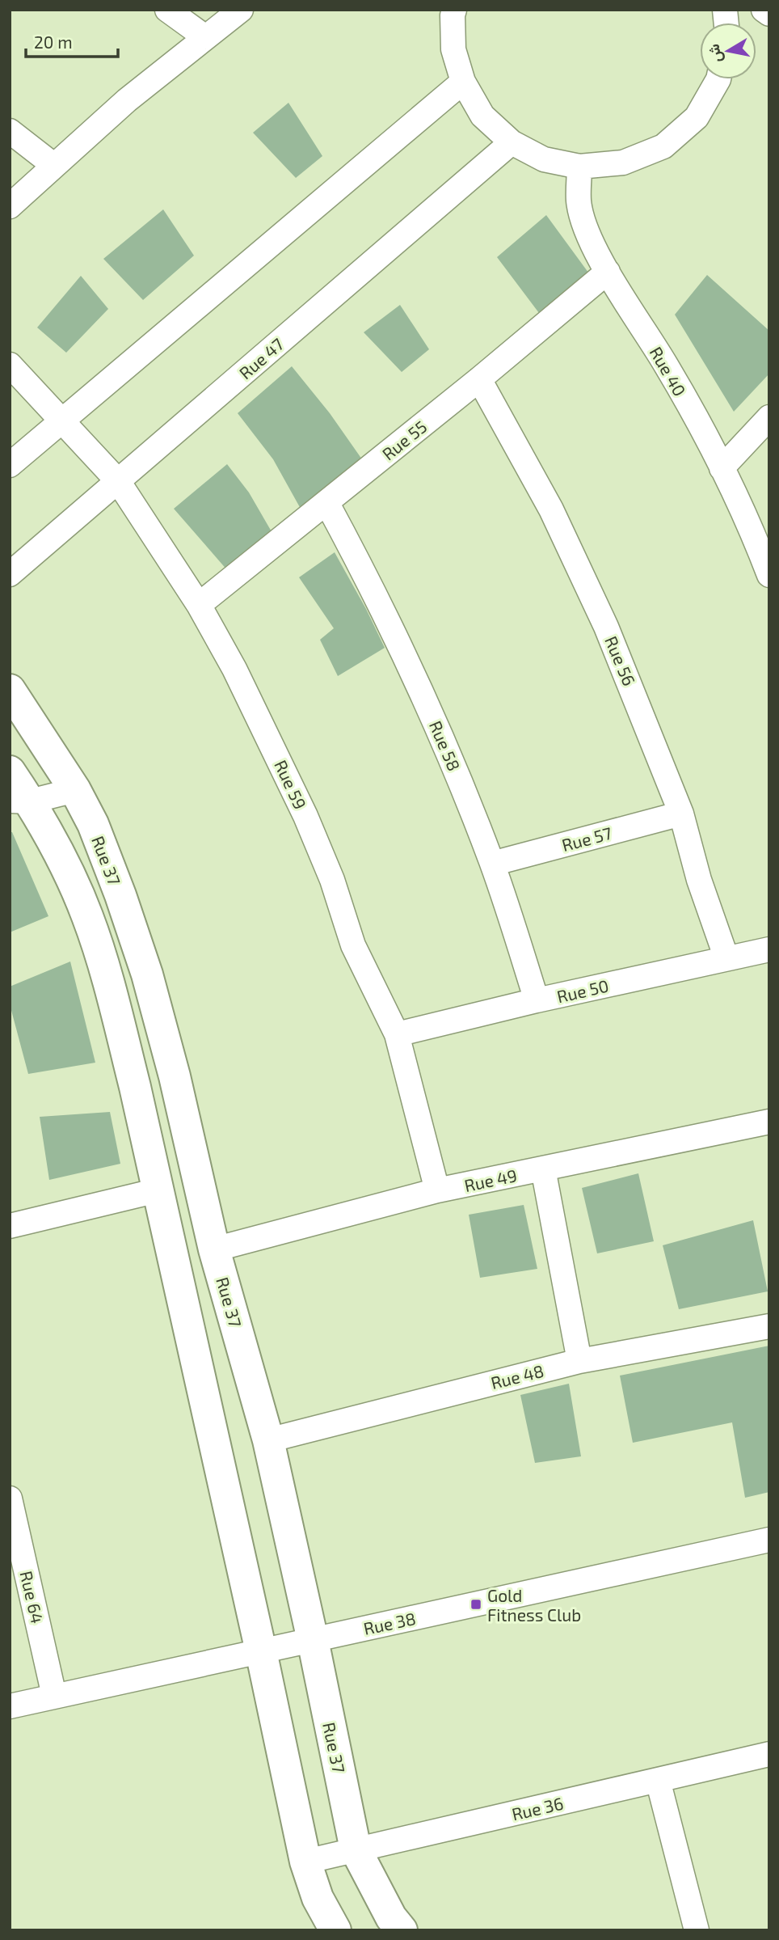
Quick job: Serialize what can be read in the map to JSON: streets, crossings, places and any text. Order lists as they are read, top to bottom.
{
  "streets": {
    "street": [
      "Rue 47",
      "Rue 40",
      "Rue 55",
      "Rue 56",
      "Rue 58",
      "Rue 59",
      "Rue 57",
      "Rue 37",
      "Rue 50",
      "Rue 49",
      "Rue 48",
      "Rue 64",
      "Rue 38",
      "Rue 36"
    ]
  },
  "crossings": [
    ["Rue 47", "Rue 59"],
    ["Rue 40", "Rue 55"],
    ["Rue 55", "Rue 56"],
    ["Rue 55", "Rue 58"],
    ["Rue 55", "Rue 59"],
    ["Rue 56", "Rue 57"],
    ["Rue 56", "Rue 50"],
    ["Rue 58", "Rue 57"],
    ["Rue 58", "Rue 50"],
    ["Rue 59", "Rue 50"],
    ["Rue 59", "Rue 49"],
    ["Rue 37", "Rue 49"],
    ["Rue 37", "Rue 48"],
    ["Rue 37", "Rue 38"],
    ["Rue 37", "Rue 36"],
    ["Rue 64", "Rue 38"]
  ],
  "places": {
    "transit": ["Gold Fitness Club"]
  },
  "scale_bar": "20 m",
  "north": "left"
}
